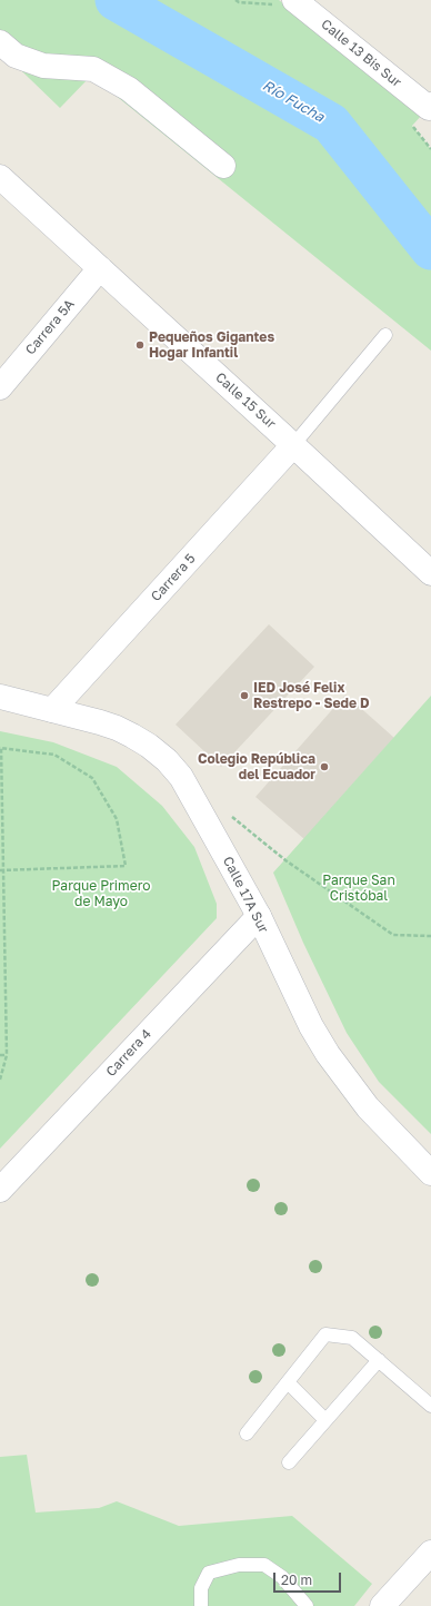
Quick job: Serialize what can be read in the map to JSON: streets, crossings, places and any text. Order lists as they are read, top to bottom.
{
  "streets": {
    "street": [
      "Calle 13 Bis Sur",
      "Carrera 5A",
      "Calle 15 Sur",
      "Carrera 5",
      "Calle 17A Sur",
      "Carrera 4"
    ]
  },
  "crossings": [
    ["Carrera 5A", "Calle 15 Sur"],
    ["Calle 15 Sur", "Carrera 5"],
    ["Carrera 5", "Calle 17A Sur"],
    ["Calle 17A Sur", "Carrera 4"]
  ],
  "water": ["Río Fucha"],
  "parks": ["Parque San Cristóbal", "Parque Primero de Mayo"],
  "places": ["Pequeños Gigantes Hogar Infantil", "IED José Felix Restrepo - Sede D", "Colegio República del Ecuador"],
  "scale_bar": "20 m"
}
